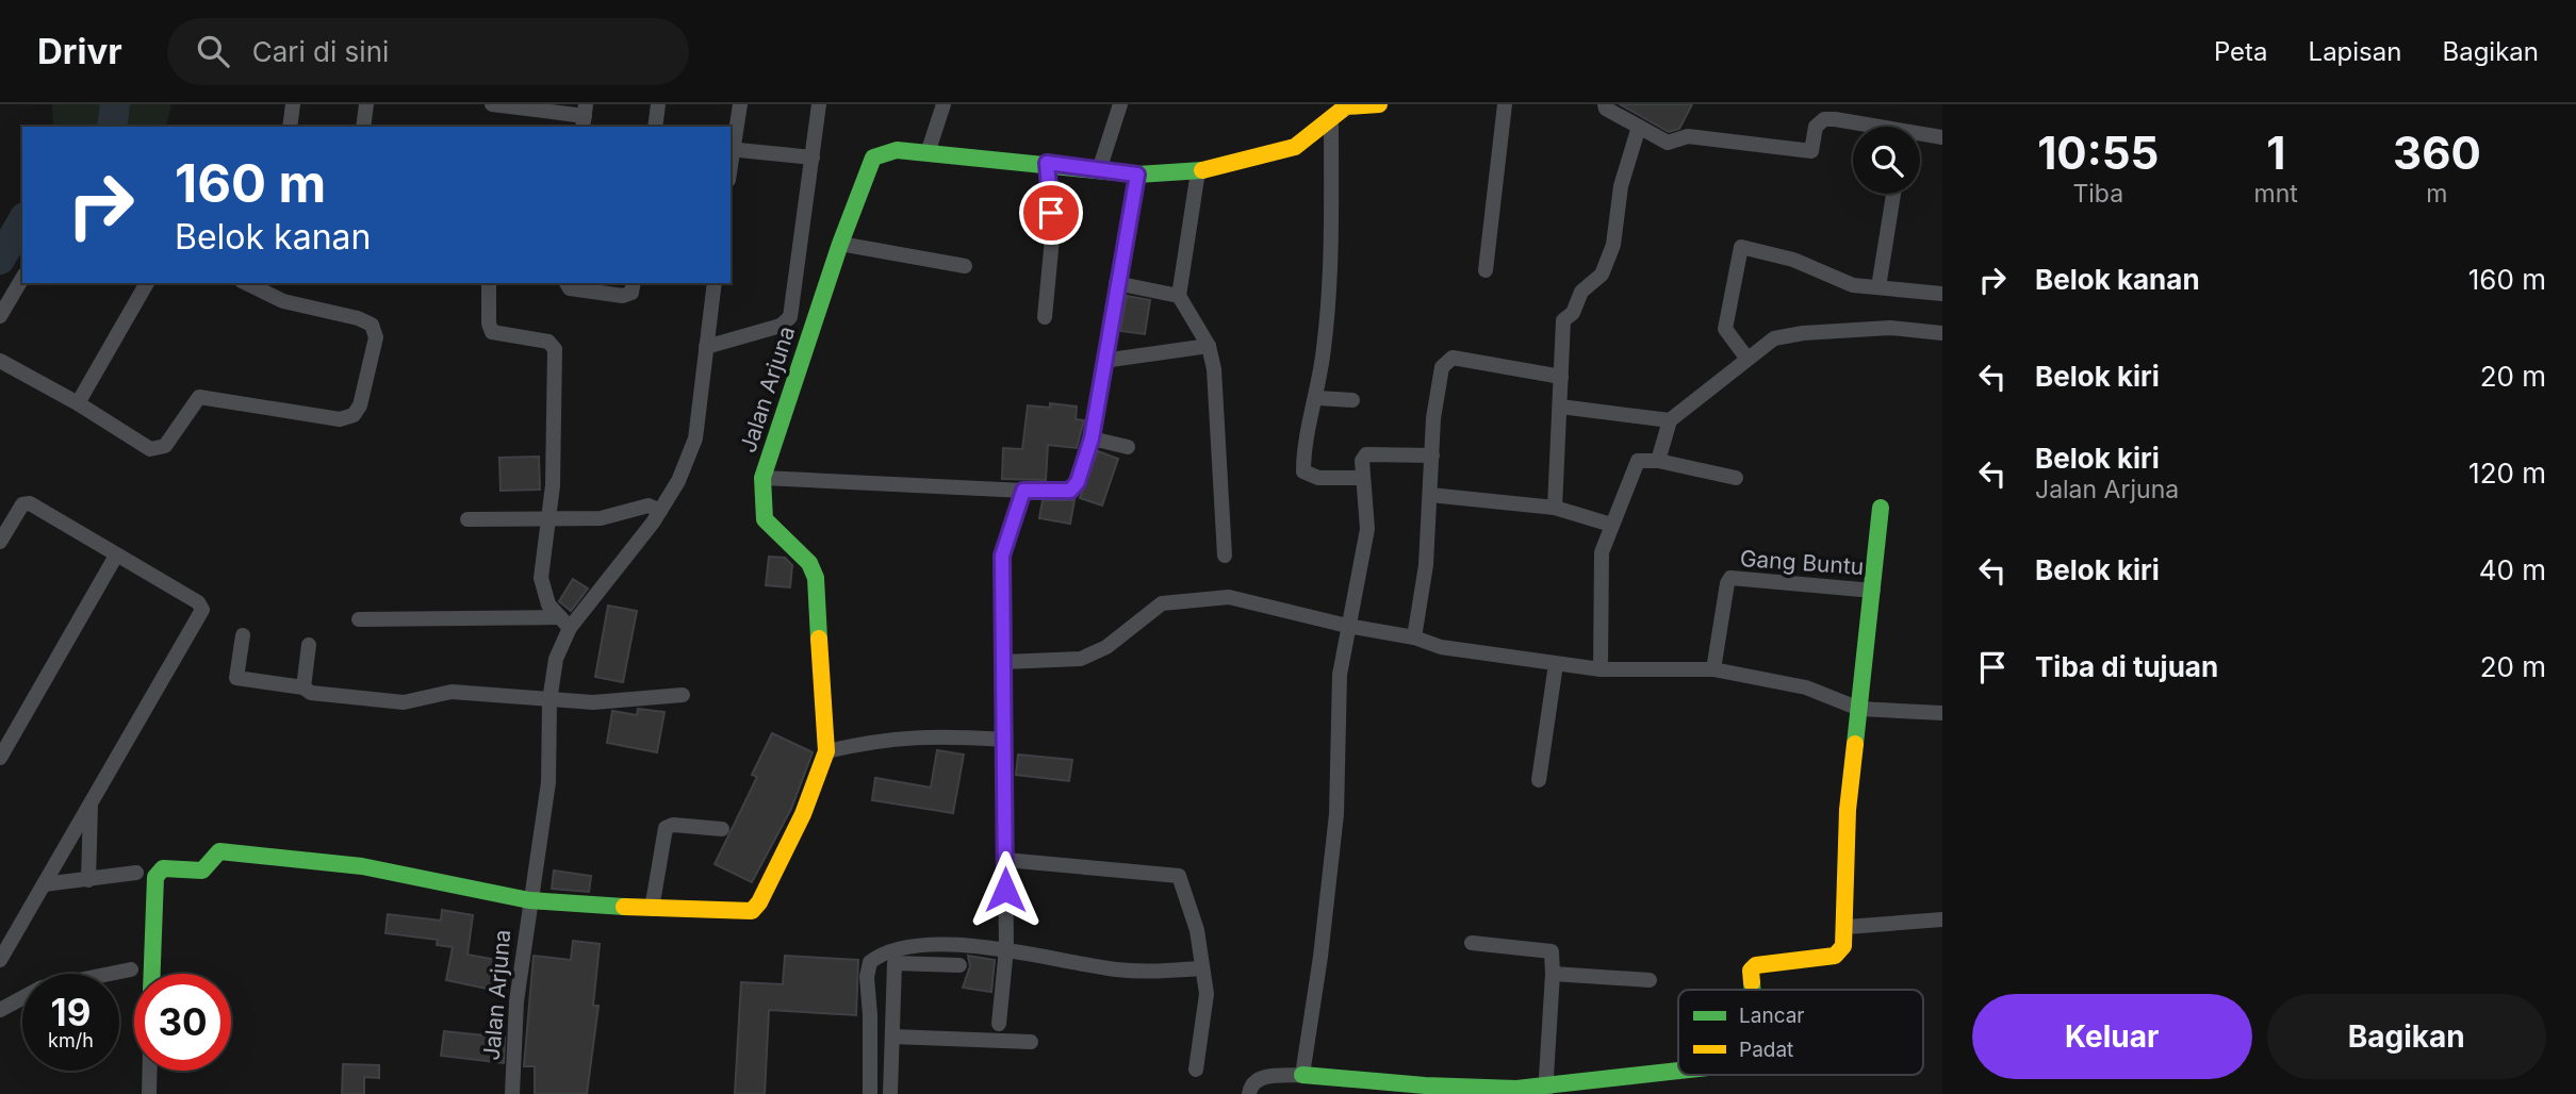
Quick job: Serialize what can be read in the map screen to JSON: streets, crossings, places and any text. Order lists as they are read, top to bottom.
{
  "streets": {
    "street": ["Jalan Arjuna", "Gang Buntu"]
  },
  "legend": ["Lancar", "Padat"],
  "page": {
    "header": "Drivr",
    "search": "Cari di sini",
    "nav": ["Peta", "Lapisan", "Bagikan"],
    "eta": [
      "10:55",
      "Tiba",
      "1",
      "mnt",
      "360",
      "m"
    ],
    "turn": ["160 m", "Belok kanan"],
    "list": [
      {
        "name": "Belok kanan",
        "value": "160 m"
      },
      {
        "name": "Belok kiri",
        "value": "20 m"
      },
      {
        "name": "Belok kiri",
        "note": "Jalan Arjuna",
        "value": "120 m"
      },
      {
        "name": "Belok kiri",
        "value": "40 m"
      },
      {
        "name": "Tiba di tujuan",
        "value": "20 m"
      }
    ],
    "speed": "19 km/h",
    "limit": "30",
    "buttons": ["Keluar", "Bagikan"]
  }
}
